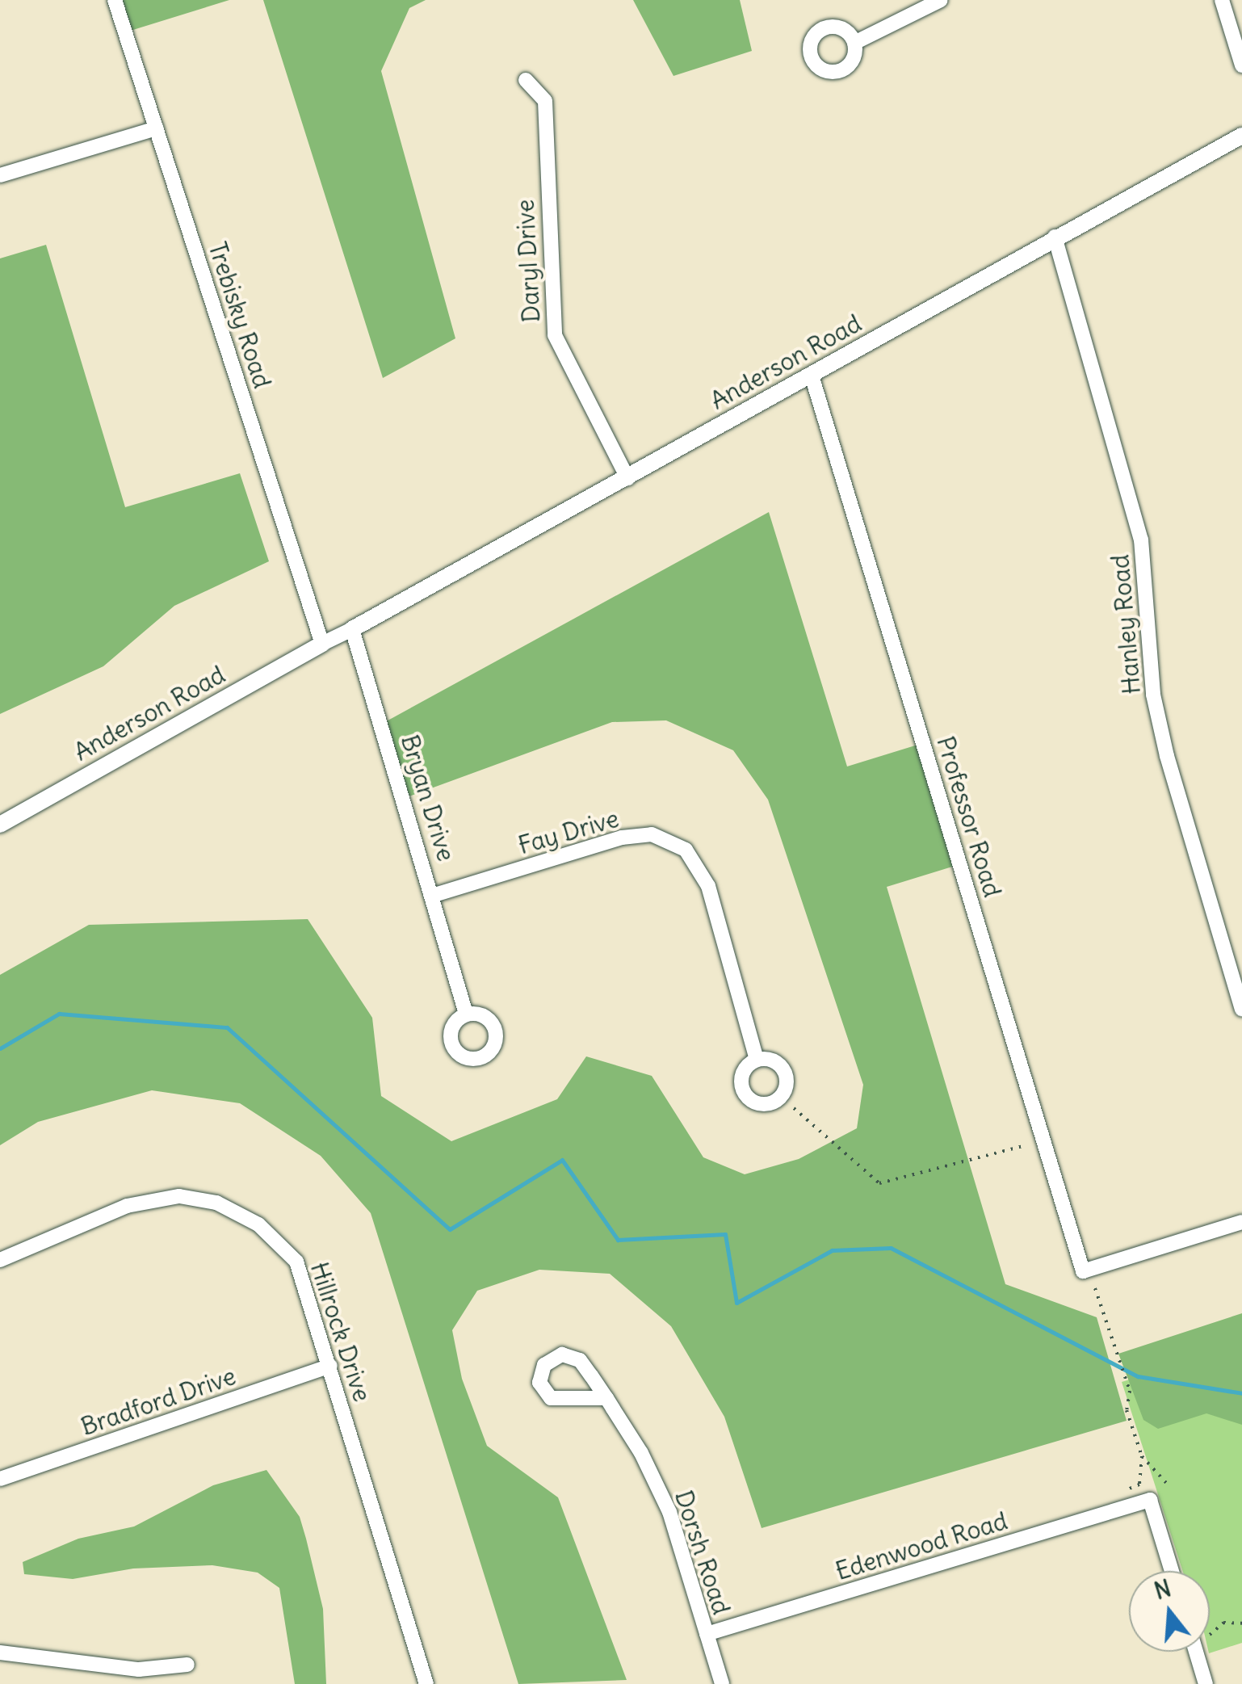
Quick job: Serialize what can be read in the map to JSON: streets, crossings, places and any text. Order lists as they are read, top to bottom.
{
  "streets": {
    "street": [
      "Daryl Drive",
      "Trebisky Road",
      "Anderson Road",
      "Hanley Road",
      "Bryan Drive",
      "Professor Road",
      "Fay Drive",
      "Hillrock Drive",
      "Bradford Drive",
      "Edenwood Road",
      "Dorsh Road"
    ]
  },
  "crossings": [
    ["Daryl Drive", "Anderson Road"],
    ["Trebisky Road", "Anderson Road"],
    ["Anderson Road", "Hanley Road"],
    ["Anderson Road", "Bryan Drive"],
    ["Anderson Road", "Professor Road"],
    ["Bryan Drive", "Fay Drive"],
    ["Hillrock Drive", "Bradford Drive"],
    ["Edenwood Road", "Dorsh Road"]
  ],
  "north": "top"
}
